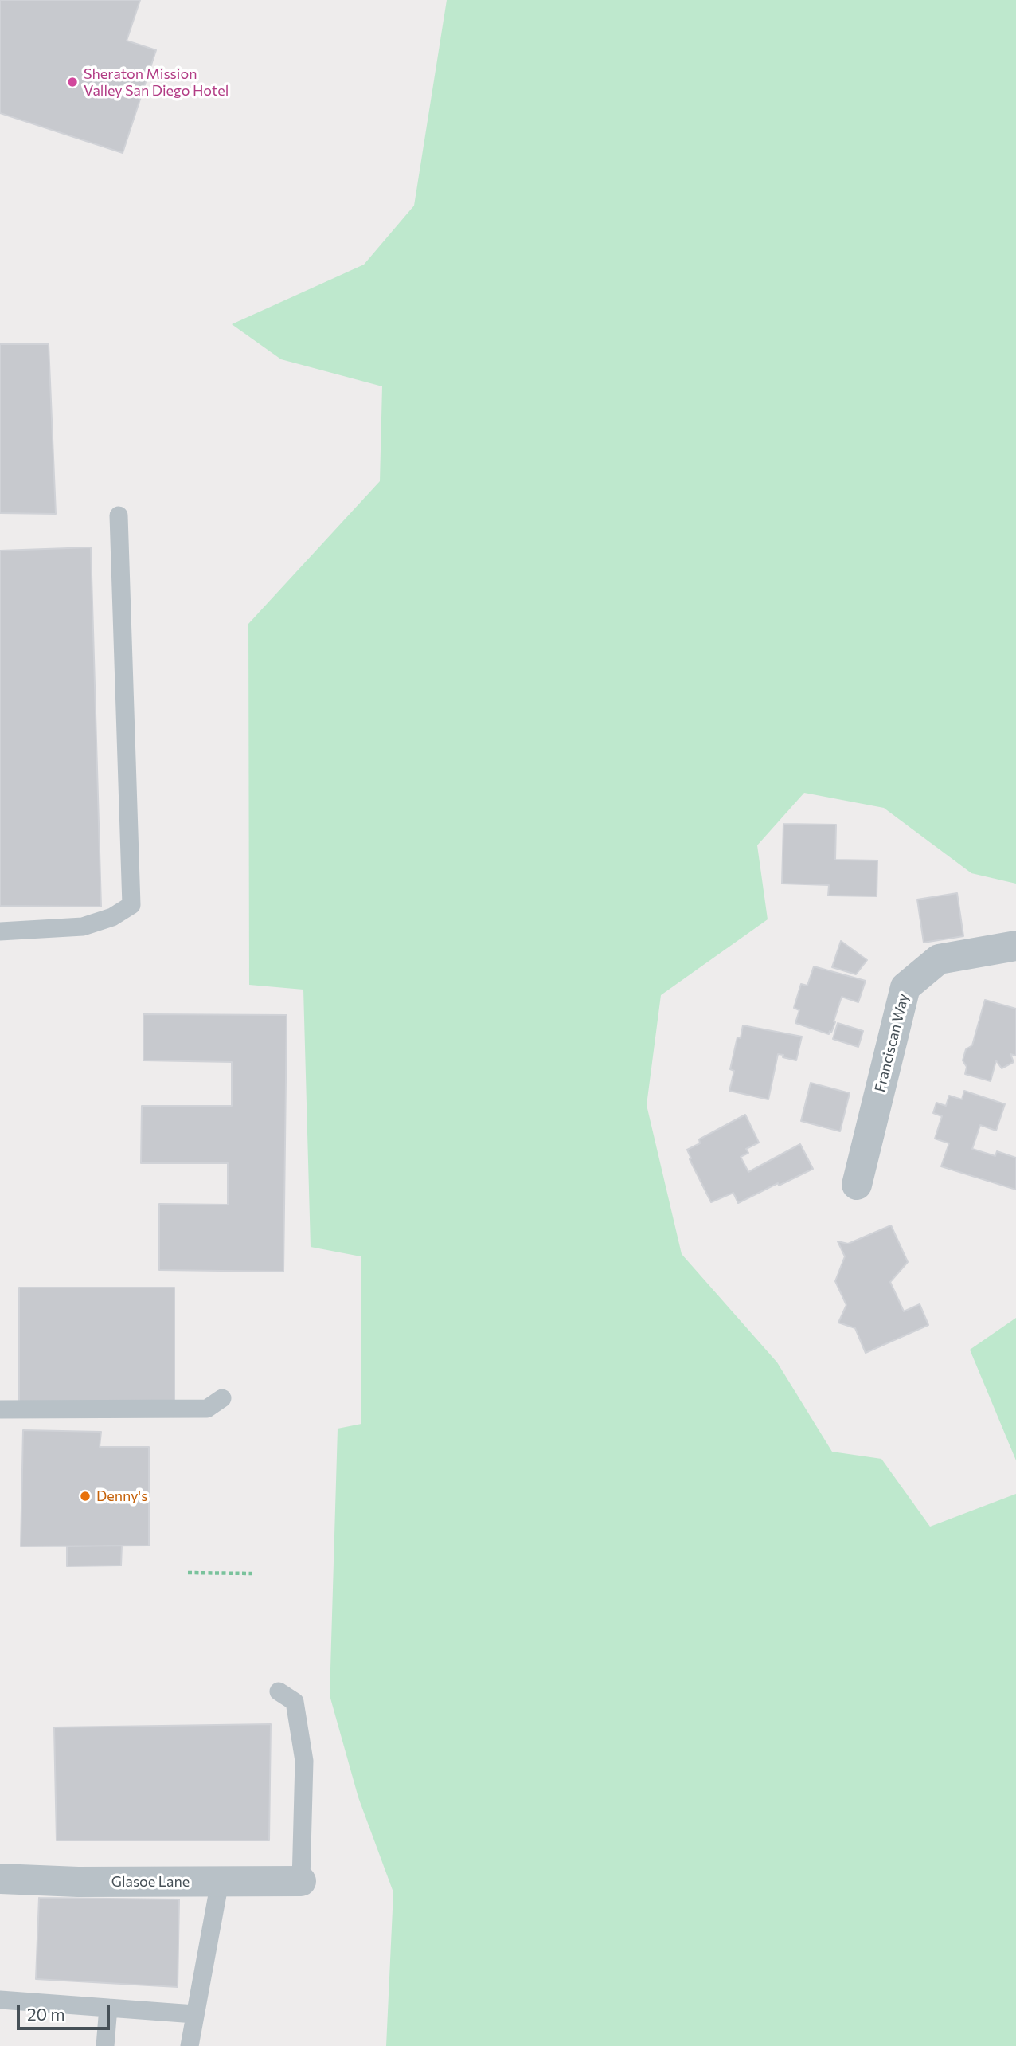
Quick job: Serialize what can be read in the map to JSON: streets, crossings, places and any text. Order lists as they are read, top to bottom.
{
  "streets": {
    "street": ["Franciscan Way", "Glasoe Lane"]
  },
  "places": ["Sheraton Mission Valley San Diego Hotel", "Denny's"],
  "scale_bar": "20 m"
}
